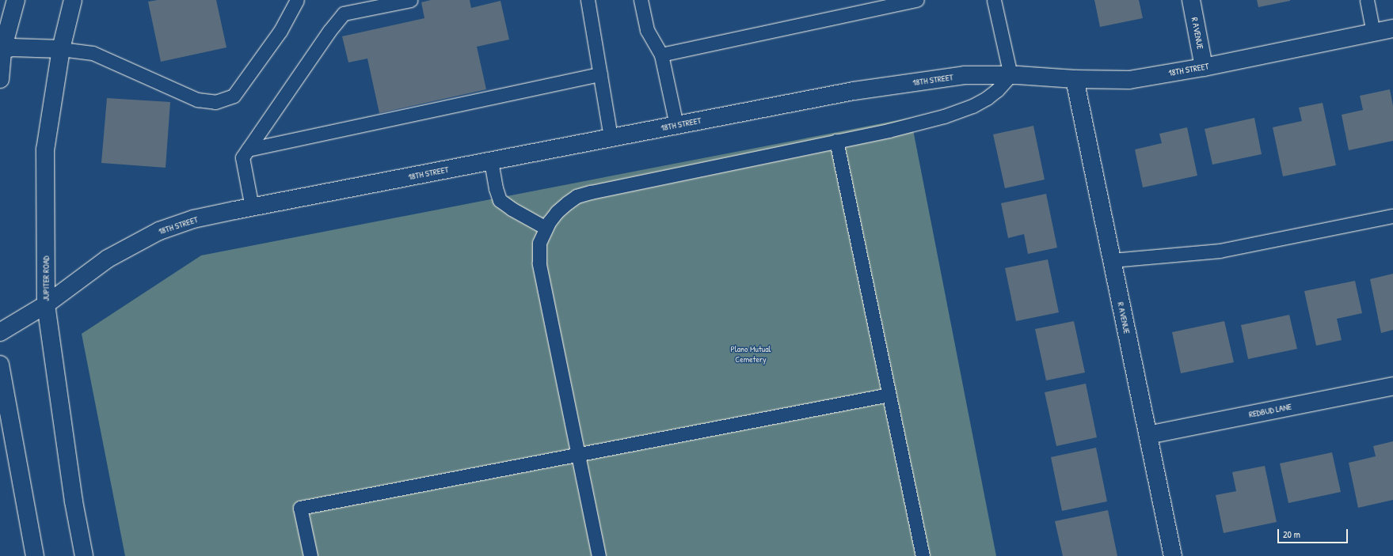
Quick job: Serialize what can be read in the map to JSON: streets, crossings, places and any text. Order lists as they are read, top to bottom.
{
  "streets": {
    "street": [
      "R AVENUE",
      "18TH STREET",
      "JUPITER ROAD",
      "REDBUD LANE"
    ]
  },
  "crossings": [
    ["R AVENUE", "18TH STREET"],
    ["R AVENUE", "REDBUD LANE"],
    ["18TH STREET", "JUPITER ROAD"]
  ],
  "parks": ["Plano Mutual Cemetery"],
  "scale_bar": "20 m"
}
